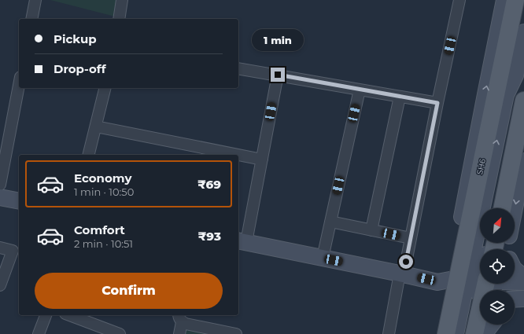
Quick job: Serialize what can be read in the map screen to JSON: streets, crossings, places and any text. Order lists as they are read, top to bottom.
{
  "streets": {
    "main road": ["SH6"]
  },
  "north": "top right",
  "page": {
    "banner": ["Pickup", "Drop-off"],
    "bubble": "1 min",
    "list": [
      {
        "name": "Economy",
        "note": "1 min · 10:50",
        "value": "₹69"
      },
      {
        "name": "Comfort",
        "note": "2 min · 10:51",
        "value": "₹93"
      }
    ],
    "buttons": "Confirm"
  }
}
